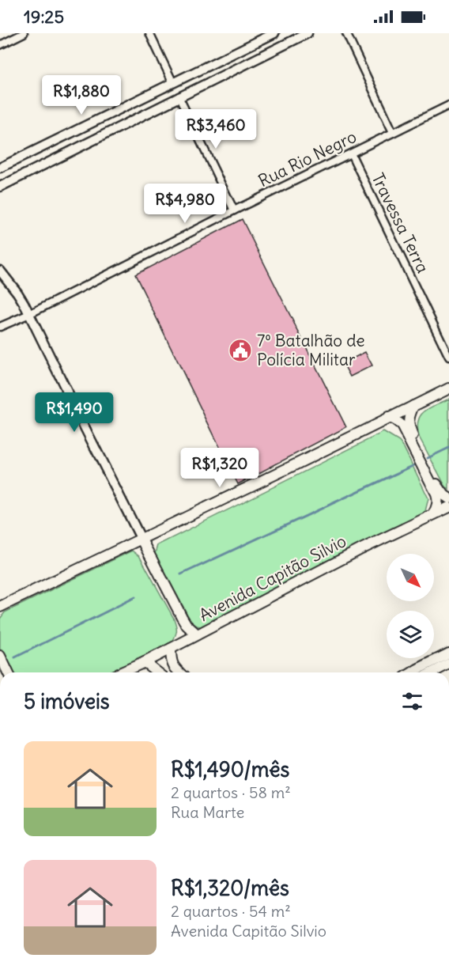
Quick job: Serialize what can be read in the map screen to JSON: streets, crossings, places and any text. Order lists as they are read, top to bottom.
{
  "streets": {
    "main road": ["Avenida Capitão Silvio"],
    "street": ["Rua Rio Negro", "Travessa Terra"]
  },
  "crossings": [
    ["Rua Rio Negro", "Travessa Terra"]
  ],
  "places": {
    "public building": ["7º Batalhão de Polícia Militar"]
  },
  "north": "bottom right",
  "page": {
    "status": "19:25",
    "price": [
      "R$1,880",
      "R$3,460",
      "R$4,980",
      "R$1,490",
      "R$1,320"
    ],
    "heading": "5 imóveis",
    "list": [
      {
        "name": "R$1,490/mês",
        "note": "2 quartos · 58 m² · Rua Marte"
      },
      {
        "name": "R$1,320/mês",
        "note": "2 quartos · 54 m² · Avenida Capitão Silvio"
      }
    ]
  }
}
